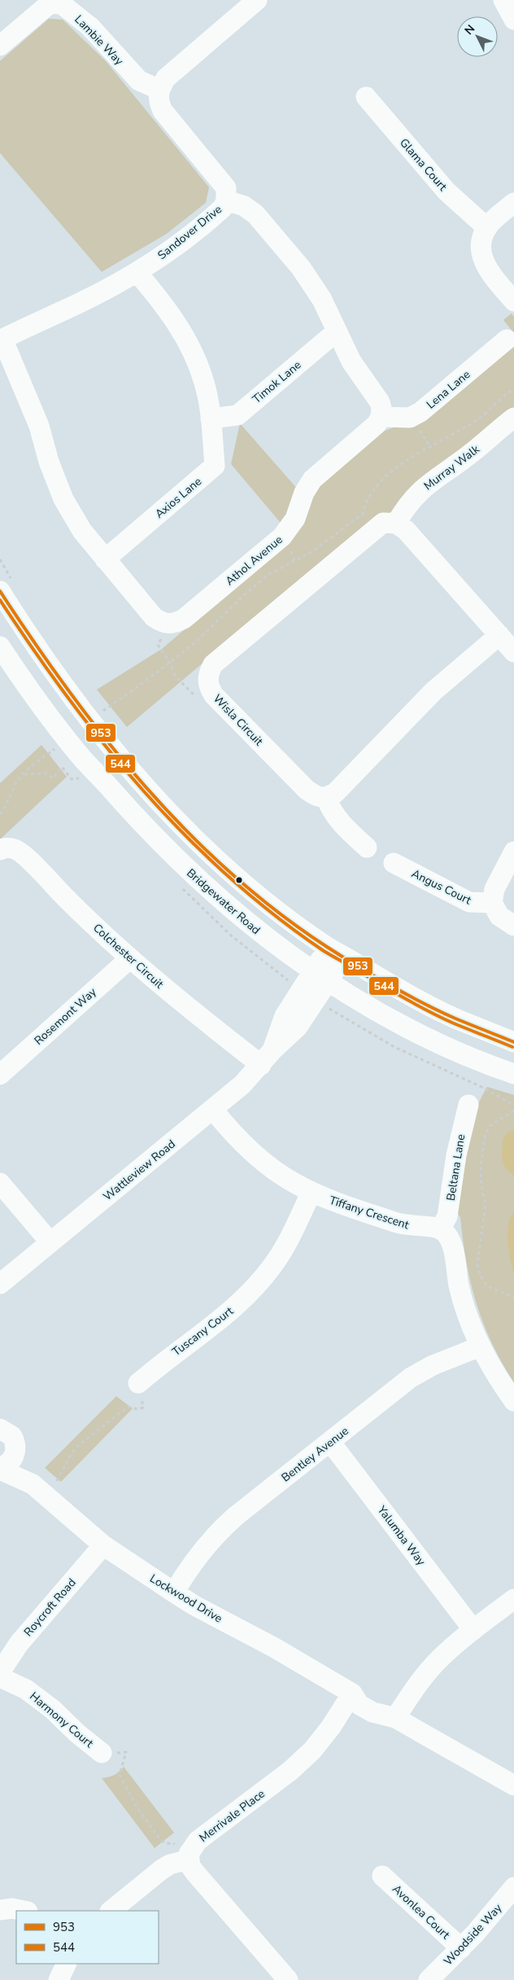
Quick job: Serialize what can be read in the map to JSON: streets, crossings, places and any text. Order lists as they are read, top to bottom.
{
  "streets": {
    "street": [
      "Lambie Way",
      "Glama Court",
      "Sandover Drive",
      "Timok Lane",
      "Lena Lane",
      "Murray Walk",
      "Axios Lane",
      "Athol Avenue",
      "Wisla Circuit",
      "Angus Court",
      "Bridgewater Road",
      "Colchester Circuit",
      "Rosemont Way",
      "Beltana Lane",
      "Wattleview Road",
      "Tiffany Crescent",
      "Tuscany Court",
      "Bentley Avenue",
      "Yalumba Way",
      "Lockwood Drive",
      "Roycroft Road",
      "Harmony Court",
      "Merrivale Place",
      "Avonlea Court",
      "Woodside Way"
    ]
  },
  "crossings": [
    ["Lambie Way", "Sandover Drive"],
    ["Timok Lane", "Axios Lane"],
    ["Lena Lane", "Athol Avenue"],
    ["Murray Walk", "Wisla Circuit"],
    ["Bridgewater Road", "Wattleview Road"],
    ["Colchester Circuit", "Rosemont Way"],
    ["Colchester Circuit", "Wattleview Road"],
    ["Beltana Lane", "Tiffany Crescent"],
    ["Wattleview Road", "Tiffany Crescent"],
    ["Tiffany Crescent", "Tuscany Court"],
    ["Bentley Avenue", "Yalumba Way"],
    ["Bentley Avenue", "Lockwood Drive"],
    ["Lockwood Drive", "Roycroft Road"],
    ["Lockwood Drive", "Merrivale Place"],
    ["Avonlea Court", "Woodside Way"]
  ],
  "lines": ["transit line 953", "transit line 544"],
  "legend": ["953", "544"],
  "north": "top left"
}
